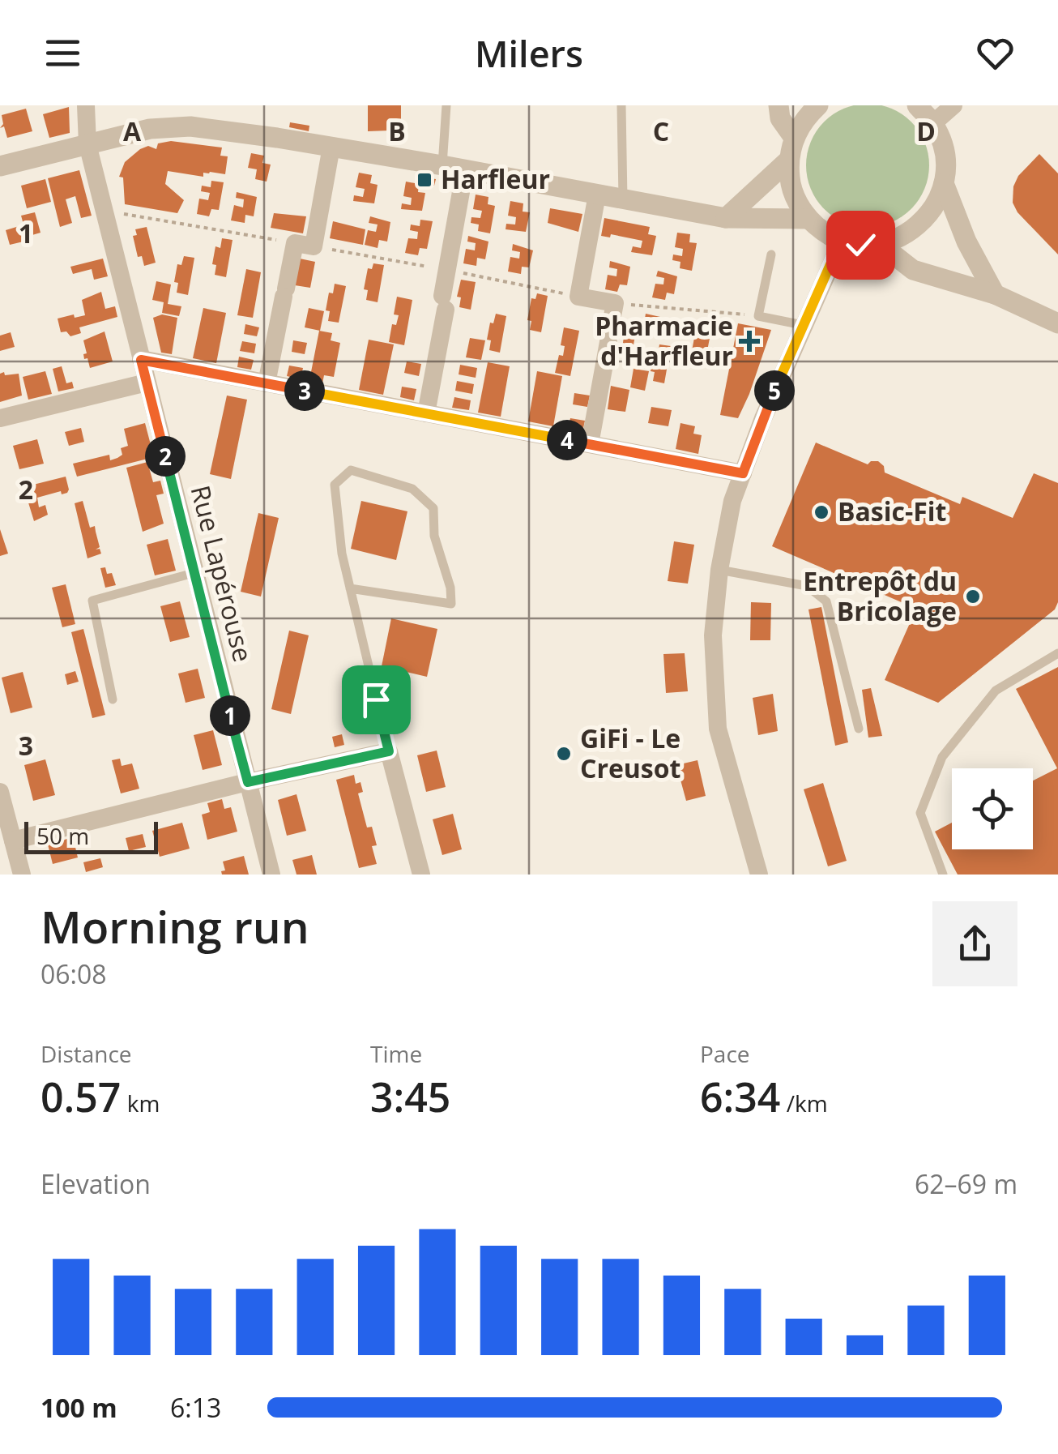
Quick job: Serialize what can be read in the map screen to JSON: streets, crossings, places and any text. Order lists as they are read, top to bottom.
{
  "streets": {
    "street": ["Rue Lapérouse"]
  },
  "places": {
    "transit": ["Harfleur"],
    "health": ["Pharmacie d'Harfleur"],
    "other": ["Basic-Fit", "Entrepôt du Bricolage", "GiFi - Le Creusot"]
  },
  "scale_bar": "50 m",
  "page": {
    "header": "Milers",
    "pins": [
      "3",
      "5",
      "4",
      "2",
      "1"
    ],
    "scale": "50 m",
    "heading": ["Morning run", "06:08"],
    "stats": [
      ["Distance", "0.57 km"],
      ["Time", "3:45"],
      ["Pace", "6:34 /km"]
    ],
    "chart": ["Elevation", "62–69 m"],
    "list": [
      {
        "name": "100 m",
        "note": "6:13"
      }
    ]
  },
  "grid": {
    "columns": [
      "A",
      "B",
      "C",
      "D"
    ],
    "rows": ["1", "2", "3"]
  }
}
